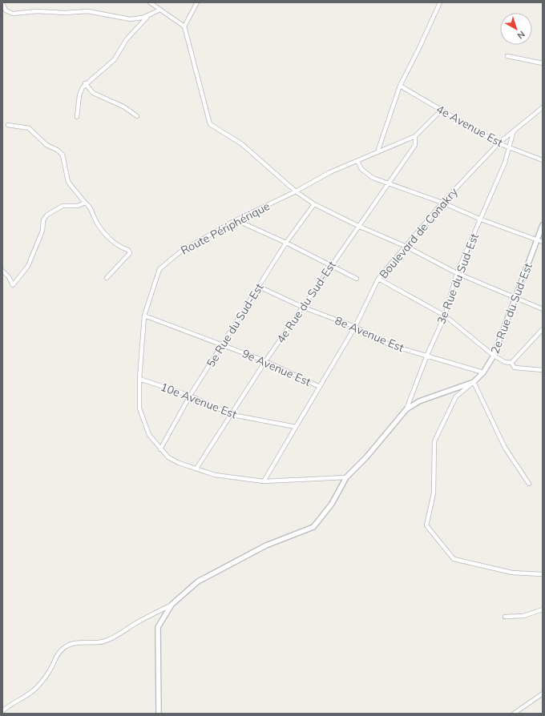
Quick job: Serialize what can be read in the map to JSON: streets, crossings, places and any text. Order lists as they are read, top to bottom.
{
  "streets": {
    "street": [
      "4e Avenue Est",
      "Route Périphérique",
      "Boulevard de Conakry",
      "3e Rue du Sud-Est",
      "4e Rue du Sud-Est",
      "2e Rue du Sud-Est",
      "5e Rue du Sud-Est",
      "8e Avenue Est",
      "9e Avenue Est",
      "10e Avenue Est"
    ]
  },
  "crossings": [
    ["4e Avenue Est", "Route Périphérique"],
    ["4e Avenue Est", "Boulevard de Conakry"],
    ["4e Avenue Est", "3e Rue du Sud-Est"],
    ["Route Périphérique", "Boulevard de Conakry"],
    ["Route Périphérique", "4e Rue du Sud-Est"],
    ["Route Périphérique", "5e Rue du Sud-Est"],
    ["Route Périphérique", "9e Avenue Est"],
    ["Route Périphérique", "10e Avenue Est"],
    ["Boulevard de Conakry", "3e Rue du Sud-Est"],
    ["Boulevard de Conakry", "8e Avenue Est"],
    ["Boulevard de Conakry", "9e Avenue Est"],
    ["Boulevard de Conakry", "10e Avenue Est"],
    ["3e Rue du Sud-Est", "8e Avenue Est"],
    ["4e Rue du Sud-Est", "8e Avenue Est"],
    ["4e Rue du Sud-Est", "9e Avenue Est"],
    ["4e Rue du Sud-Est", "10e Avenue Est"],
    ["2e Rue du Sud-Est", "8e Avenue Est"],
    ["5e Rue du Sud-Est", "8e Avenue Est"],
    ["5e Rue du Sud-Est", "9e Avenue Est"],
    ["5e Rue du Sud-Est", "10e Avenue Est"]
  ],
  "north": "bottom right"
}
